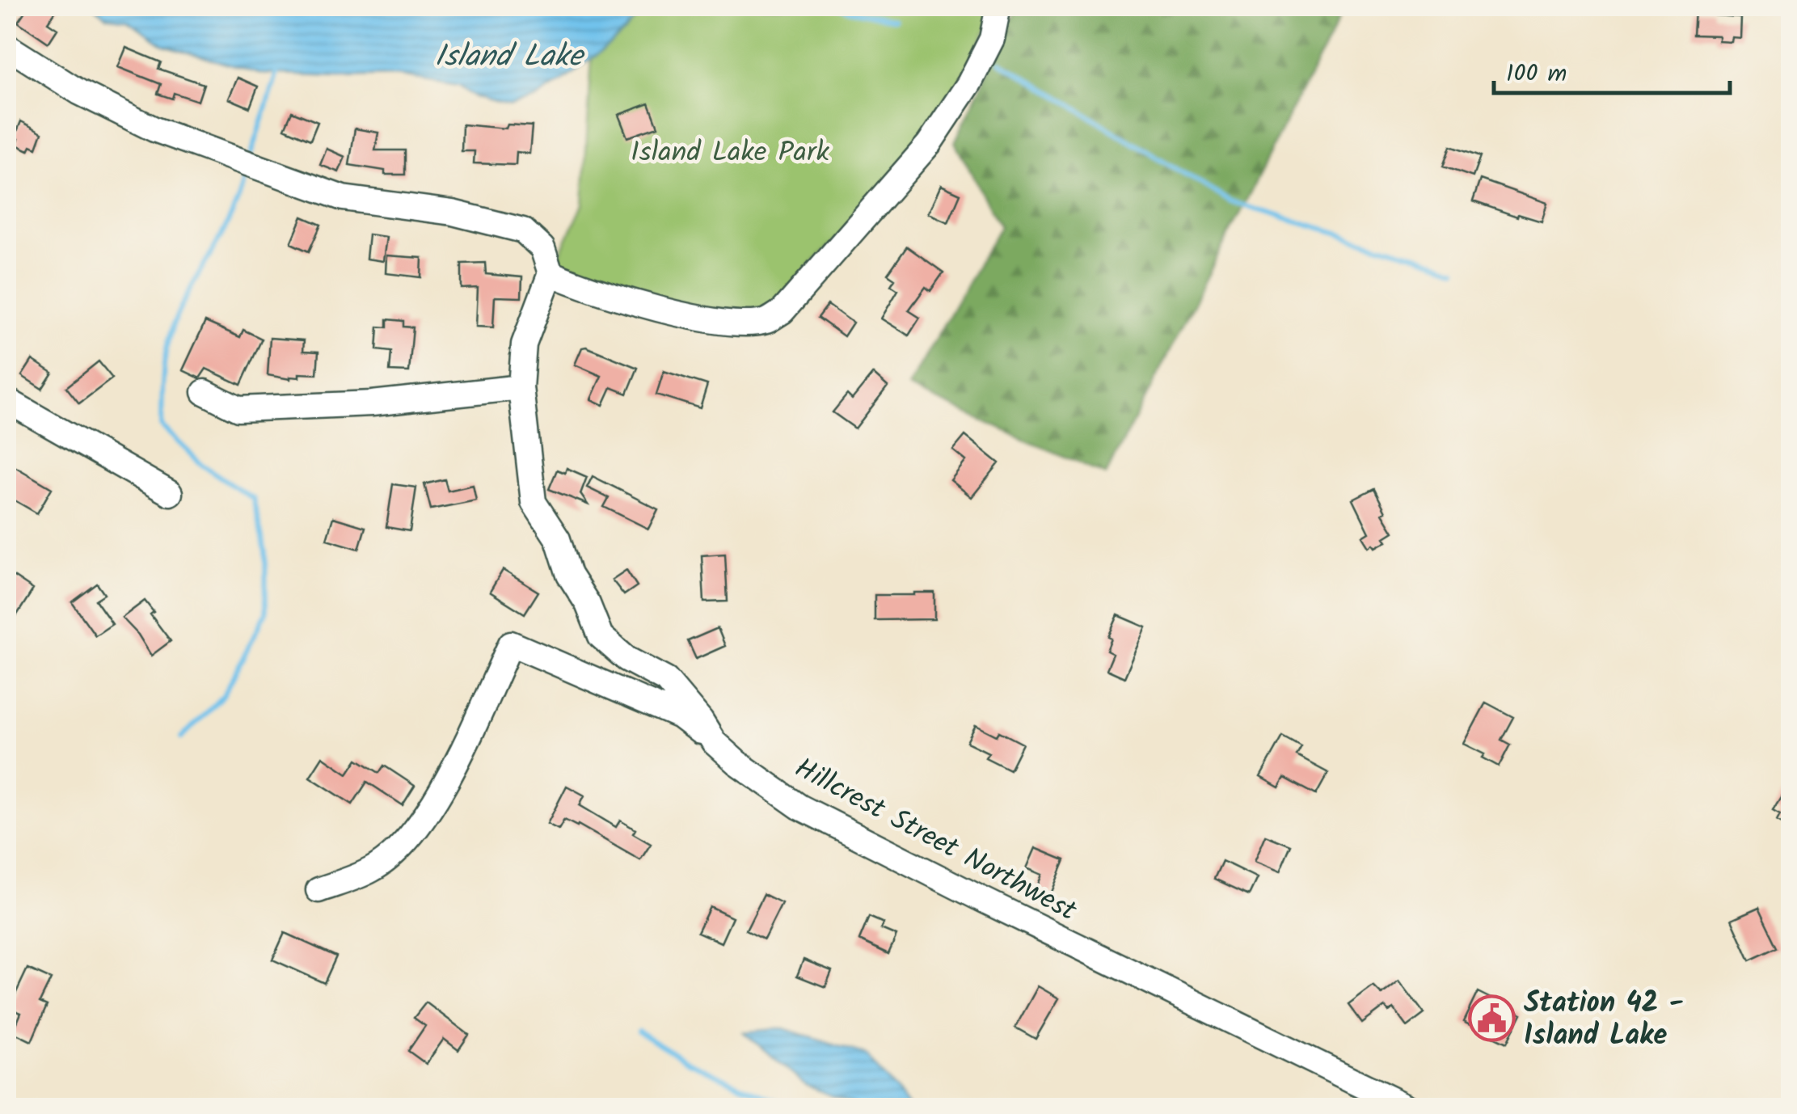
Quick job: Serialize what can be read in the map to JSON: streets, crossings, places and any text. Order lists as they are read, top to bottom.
{
  "streets": {
    "street": ["Hillcrest Street Northwest"]
  },
  "water": ["Island Lake"],
  "parks": ["Island Lake Park"],
  "places": {
    "public building": ["Station 42 - Island Lake"]
  },
  "scale_bar": "100 m"
}
